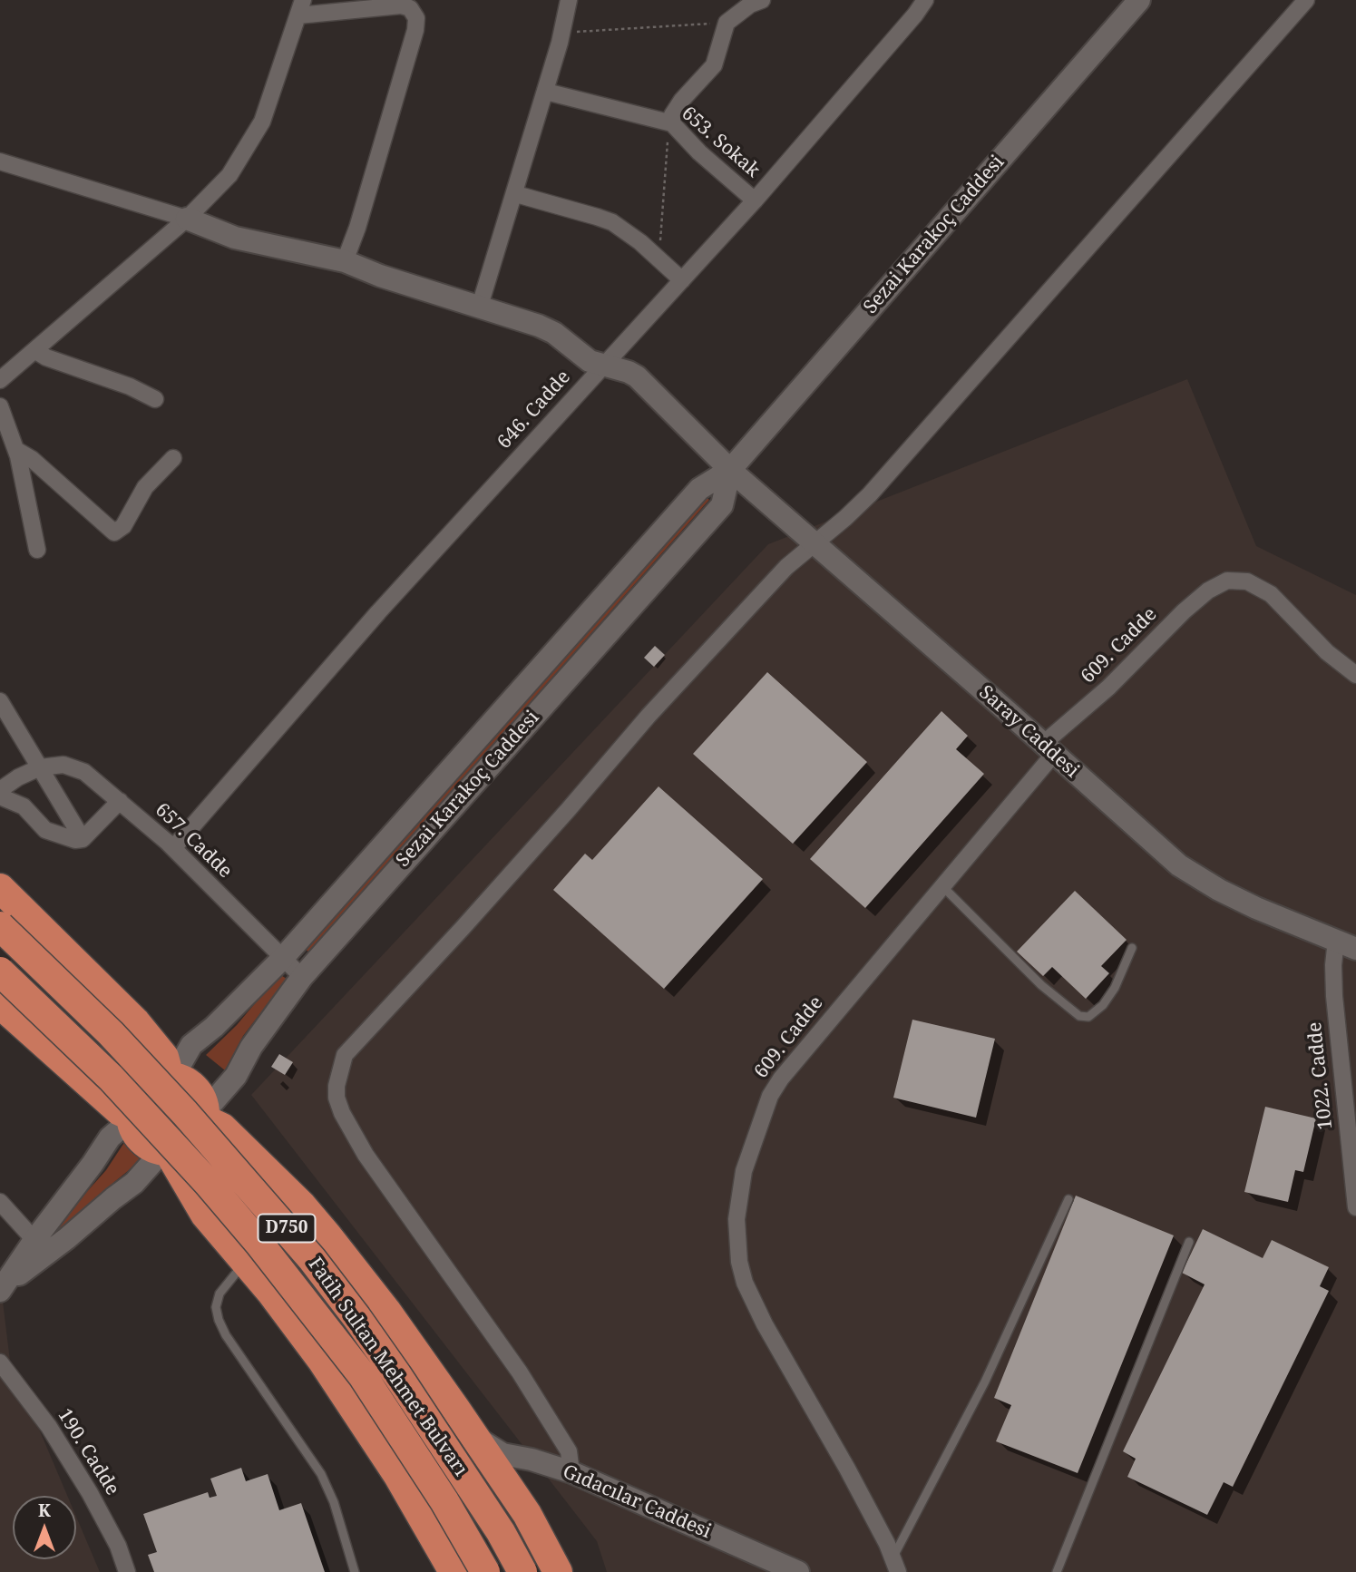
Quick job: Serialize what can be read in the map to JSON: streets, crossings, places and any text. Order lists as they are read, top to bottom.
{
  "streets": {
    "highway": ["D750", "Fatih Sultan Mehmet Bulvarı"],
    "street": [
      "653. Sokak",
      "Sezai Karakoç Caddesi",
      "646. Cadde",
      "609. Cadde",
      "Saray Caddesi",
      "657. Cadde",
      "1022. Cadde",
      "190. Cadde",
      "Gıdacılar Caddesi"
    ]
  },
  "crossings": [
    ["653. Sokak", "646. Cadde"],
    ["Sezai Karakoç Caddesi", "Saray Caddesi"],
    ["Sezai Karakoç Caddesi", "657. Cadde"],
    ["646. Cadde", "Saray Caddesi"],
    ["646. Cadde", "657. Cadde"],
    ["609. Cadde", "Saray Caddesi"],
    ["Saray Caddesi", "1022. Cadde"]
  ],
  "north": "top"
}
